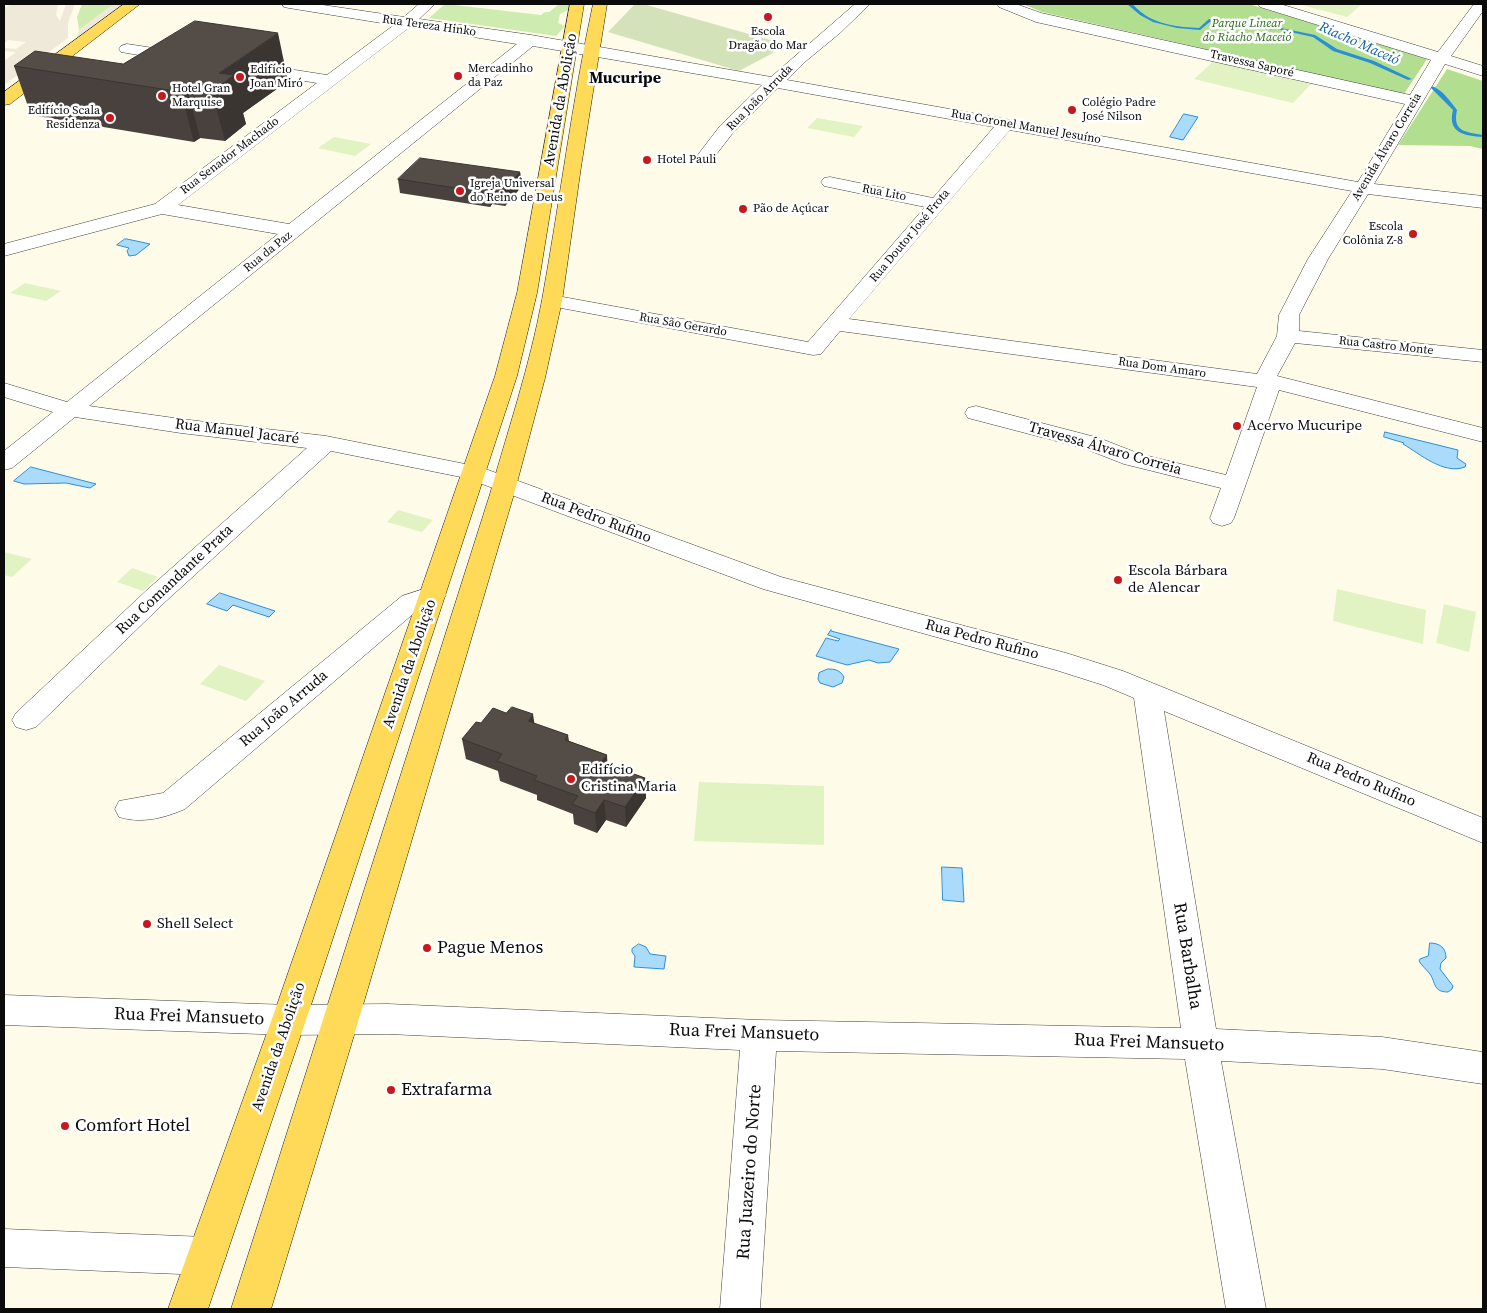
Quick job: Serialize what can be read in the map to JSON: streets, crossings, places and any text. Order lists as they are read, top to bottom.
{
  "streets": {
    "main road": ["Avenida da Abolição"],
    "street": [
      "Rua Tereza Hinko",
      "Travessa Saporé",
      "Rua João Arruda",
      "Rua Coronel Manuel Jesuíno",
      "Avenida Álvaro Correia",
      "Rua Senador Machado",
      "Rua Lito",
      "Rua Doutor José Frota",
      "Rua da Paz",
      "Rua São Gerardo",
      "Rua Castro Monte",
      "Rua Dom Amaro",
      "Rua Manuel Jacaré",
      "Travessa Álvaro Correia",
      "Rua Pedro Rufino",
      "Rua Comandante Prata",
      "Rua Barbalha",
      "Rua Frei Mansueto",
      "Rua Juazeiro do Norte"
    ]
  },
  "crossings": [
    ["Rua Tereza Hinko", "Avenida da Abolição"],
    ["Rua Tereza Hinko", "Rua Coronel Manuel Jesuíno"],
    ["Rua Tereza Hinko", "Rua Senador Machado"],
    ["Rua Tereza Hinko", "Rua da Paz"],
    ["Travessa Saporé", "Avenida Álvaro Correia"],
    ["Rua João Arruda", "Avenida da Abolição"],
    ["Rua João Arruda", "Rua Coronel Manuel Jesuíno"],
    ["Avenida da Abolição", "Rua Coronel Manuel Jesuíno"],
    ["Avenida da Abolição", "Rua São Gerardo"],
    ["Avenida da Abolição", "Rua Manuel Jacaré"],
    ["Avenida da Abolição", "Rua Pedro Rufino"],
    ["Avenida da Abolição", "Rua Frei Mansueto"],
    ["Rua Coronel Manuel Jesuíno", "Avenida Álvaro Correia"],
    ["Rua Coronel Manuel Jesuíno", "Rua Doutor José Frota"],
    ["Avenida Álvaro Correia", "Rua Castro Monte"],
    ["Avenida Álvaro Correia", "Rua Dom Amaro"],
    ["Avenida Álvaro Correia", "Travessa Álvaro Correia"],
    ["Rua Lito", "Rua Doutor José Frota"],
    ["Rua Doutor José Frota", "Rua São Gerardo"],
    ["Rua Doutor José Frota", "Rua Dom Amaro"],
    ["Rua da Paz", "Rua Manuel Jacaré"],
    ["Rua Manuel Jacaré", "Rua Pedro Rufino"],
    ["Rua Manuel Jacaré", "Rua Comandante Prata"],
    ["Rua Pedro Rufino", "Rua Barbalha"],
    ["Rua Barbalha", "Rua Frei Mansueto"],
    ["Rua Frei Mansueto", "Rua Juazeiro do Norte"]
  ],
  "districts": ["Mucuripe"],
  "water": ["Riacho Maceió"],
  "parks": ["Parque Linear do Riacho Maceió"],
  "places": [
    "Escola Dragão do Mar",
    "Mercadinho da Paz",
    "Edifício Joan Miró",
    "Hotel Gran Marquise",
    "Colégio Padre José Nilson",
    "Edifício Scala Residenza",
    "Hotel Pauli",
    "Igreja Universal do Reino de Deus",
    "Pão de Açúcar",
    "Escola Colônia Z-8",
    "Acervo Mucuripe",
    "Escola Bárbara de Alencar",
    "Edifício Cristina Maria",
    "Shell Select",
    "Pague Menos",
    "Extrafarma",
    "Comfort Hotel"
  ]
}
